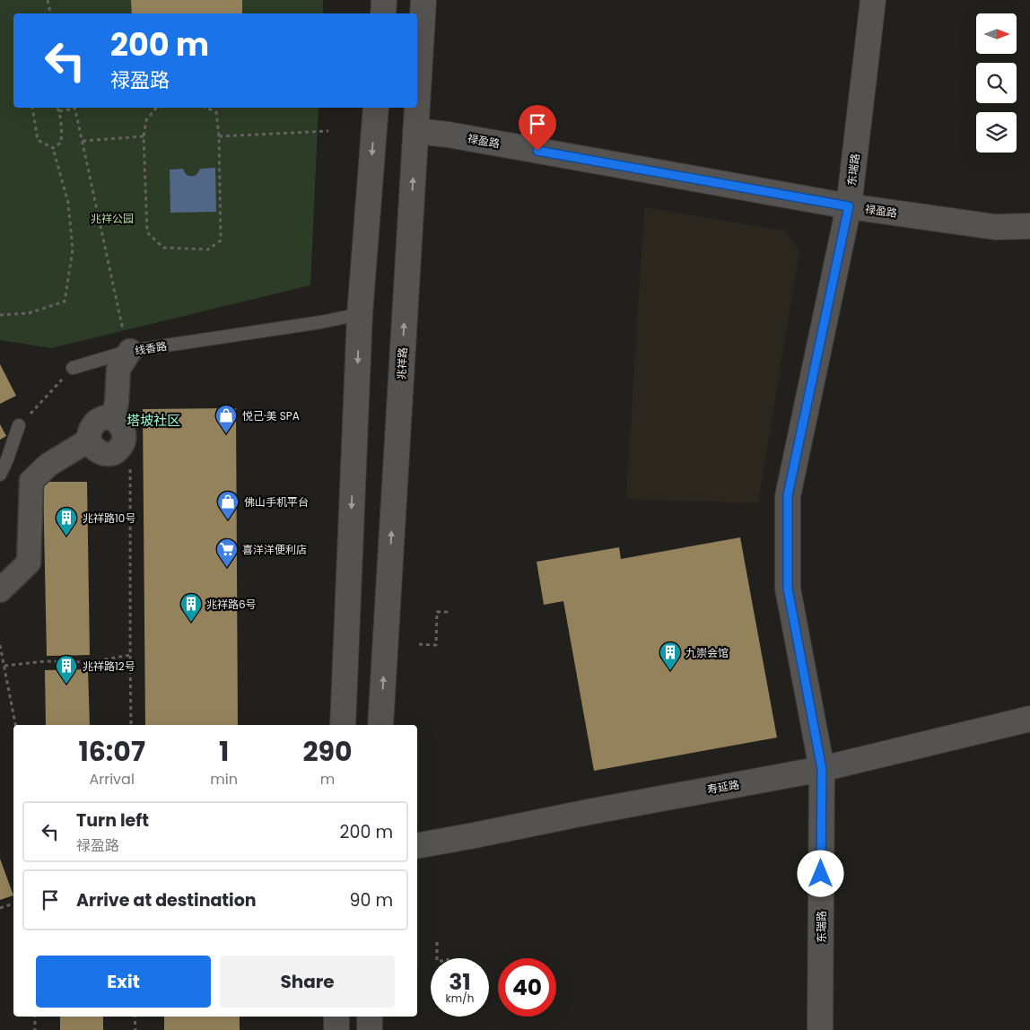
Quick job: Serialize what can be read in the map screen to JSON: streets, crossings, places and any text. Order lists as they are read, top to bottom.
{
  "streets": {
    "street": [
      "禄盈路",
      "东瑞路",
      "兆祥路",
      "寿延路"
    ],
    "lane": ["线香路"]
  },
  "crossings": [
    ["禄盈路", "东瑞路"],
    ["禄盈路", "兆祥路"],
    ["东瑞路", "寿延路"]
  ],
  "districts": ["塔坡社区"],
  "parks": ["兆祥公园"],
  "places": {
    "shop": ["悦己·美 SPA", "佛山手机平台"],
    "building": [
      "兆祥路10号",
      "兆祥路6号",
      "九崇会馆",
      "兆祥路12号"
    ],
    "supermarket": ["喜洋洋便利店"]
  },
  "north": "right",
  "page": {
    "turn": ["200 m", "禄盈路"],
    "eta": [
      "16:07",
      "Arrival",
      "1",
      "min",
      "290",
      "m"
    ],
    "list": [
      {
        "name": "Turn left",
        "note": "禄盈路",
        "value": "200 m"
      },
      {
        "name": "Arrive at destination",
        "value": "90 m"
      }
    ],
    "buttons": ["Exit", "Share"],
    "speed": "31 km/h",
    "limit": "40"
  }
}
